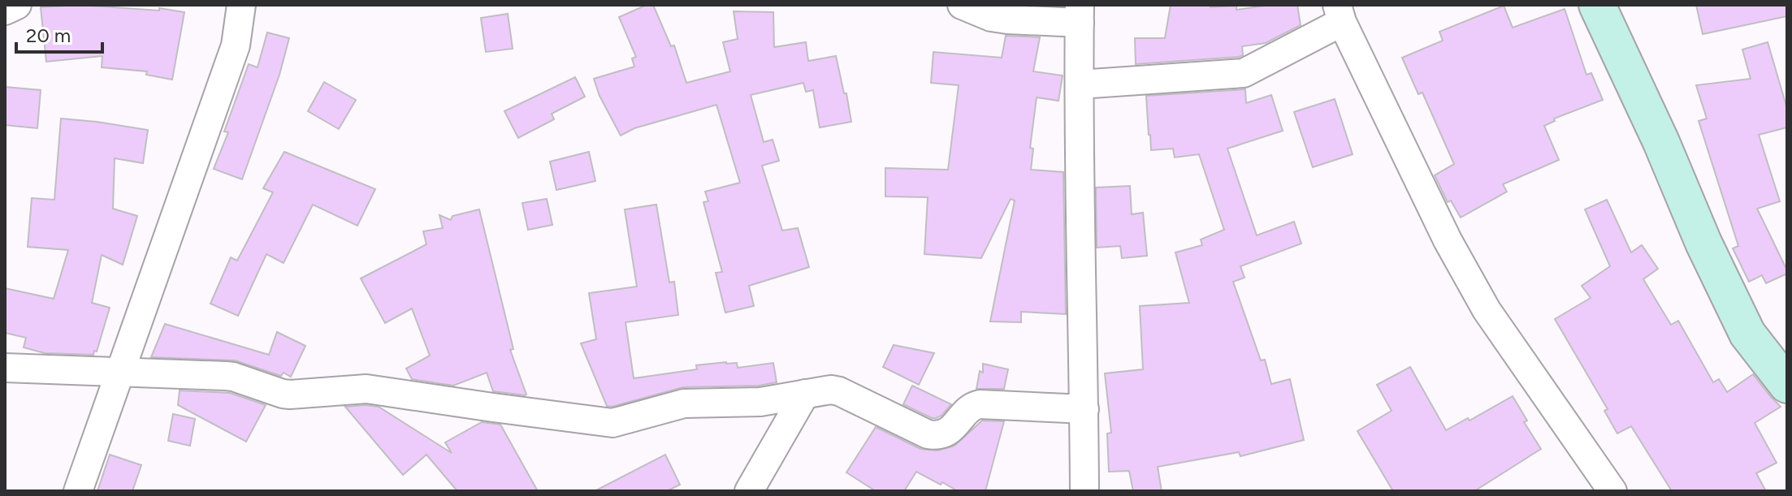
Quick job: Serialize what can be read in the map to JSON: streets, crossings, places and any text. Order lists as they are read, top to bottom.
{
  "scale_bar": "20 m"
}
